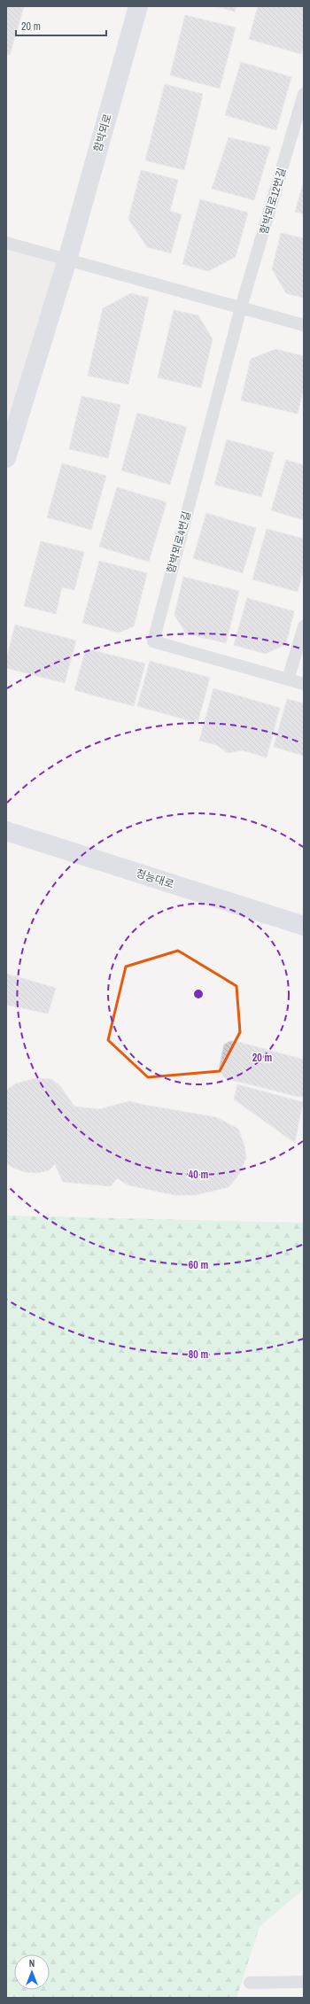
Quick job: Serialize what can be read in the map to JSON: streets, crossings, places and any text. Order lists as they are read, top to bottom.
{
  "streets": {
    "main road": ["함박뫼로", "청능대로"],
    "lane": ["함박뫼로12번길", "함박뫼로4번길"]
  },
  "crossings": [
    ["함박뫼로12번길", "함박뫼로4번길"]
  ],
  "scale_bar": "20 m",
  "north": "top",
  "rings": [
    "20 m",
    "40 m",
    "60 m",
    "80 m"
  ]
}
